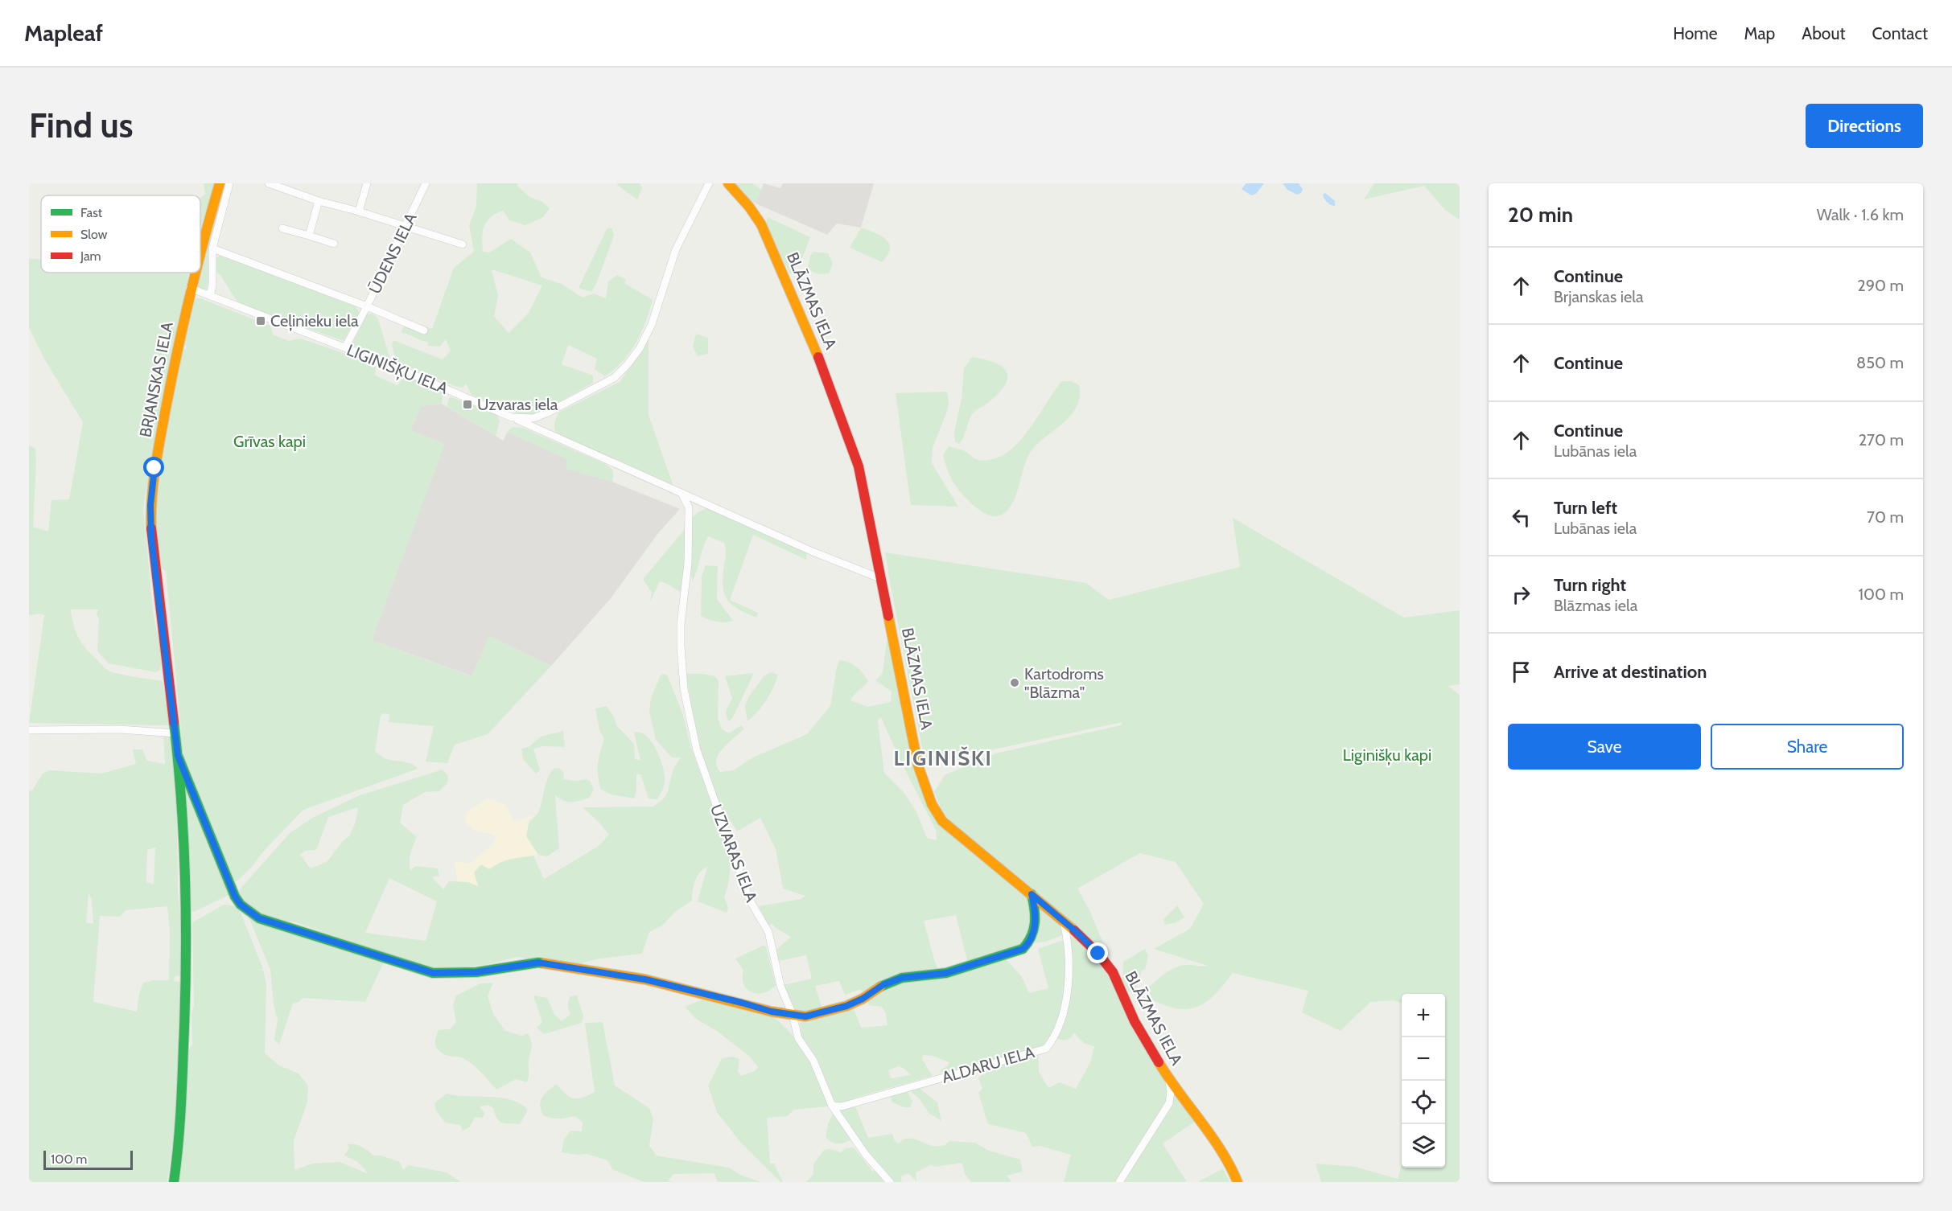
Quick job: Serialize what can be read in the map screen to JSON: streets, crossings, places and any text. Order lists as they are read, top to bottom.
{
  "streets": {
    "street": [
      "ŪDENS IELA",
      "BLĀZMAS IELA",
      "LIGINIŠĶU IELA",
      "BRJANSKAS IELA",
      "UZVARAS IELA",
      "ALDARU IELA"
    ]
  },
  "crossings": [
    ["ŪDENS IELA", "LIGINIŠĶU IELA"],
    ["BLĀZMAS IELA", "ALDARU IELA"],
    ["LIGINIŠĶU IELA", "BRJANSKAS IELA"],
    ["UZVARAS IELA", "ALDARU IELA"]
  ],
  "districts": ["LIGINIŠKI"],
  "parks": ["Grīvas kapi", "Liginišķu kapi"],
  "places": {
    "transit": ["Ceļinieku iela", "Uzvaras iela"],
    "other": ["Kartodroms \"Blāzma\""]
  },
  "legend": ["Fast", "Slow", "Jam"],
  "scale_bar": "100 m",
  "page": {
    "header": "Mapleaf",
    "nav": [
      "Home",
      "Map",
      "About",
      "Contact"
    ],
    "buttons": [
      "Directions",
      ["Save", "Share"]
    ],
    "title": "Find us",
    "heading": ["20 min", "Walk · 1.6 km"],
    "list": [
      ["Continue", "Brjanskas iela", "290 m"],
      ["Continue", "850 m"],
      ["Continue", "Lubānas iela", "270 m"],
      ["Turn left", "Lubānas iela", "70 m"],
      ["Turn right", "Blāzmas iela", "100 m"],
      "Arrive at destination"
    ],
    "map_buttons": ["+", "−"],
    "scale": "100 m"
  }
}
